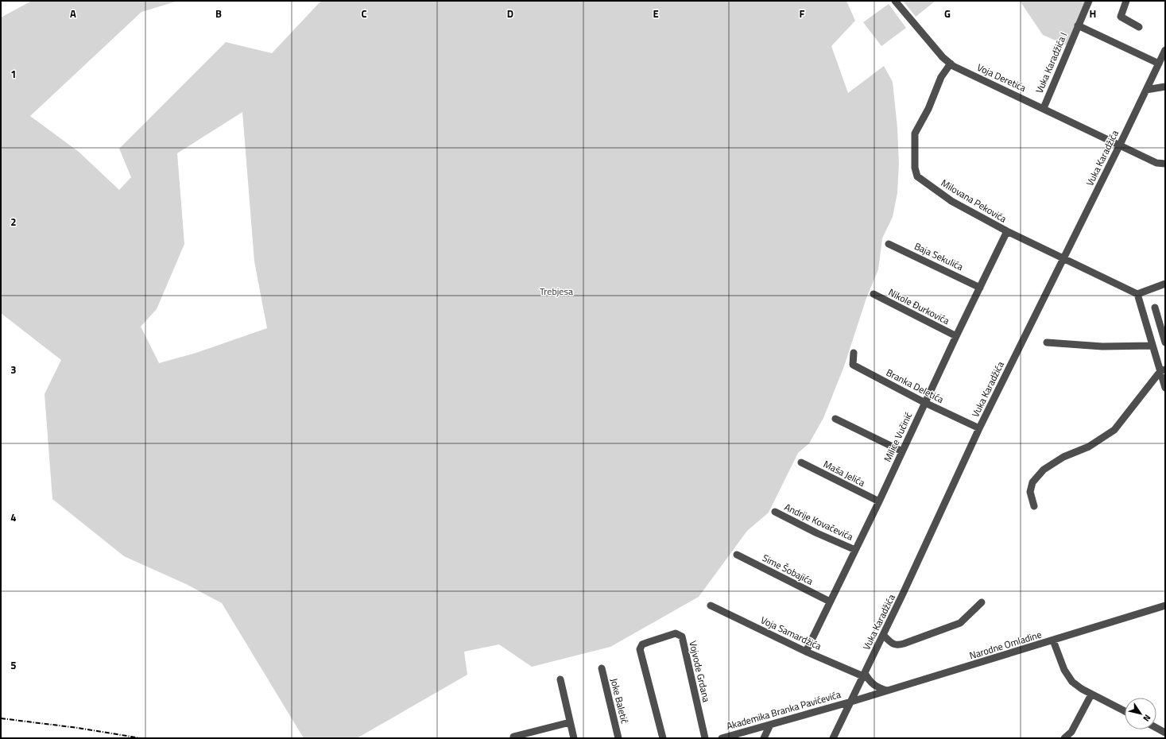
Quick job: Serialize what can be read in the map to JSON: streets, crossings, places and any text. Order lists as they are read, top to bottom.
{
  "streets": {
    "street": [
      "Vuka Karadžića I",
      "Voja Deretića",
      "Vuka Karadžića",
      "Milovana Pekovića",
      "Baja Sekulića",
      "Nikole Đurkovića",
      "Branka Deletića",
      "Milice Vučinić",
      "Maša Jelića",
      "Andrije Kovačevića",
      "Sime Šobajića",
      "Voja Samardžića",
      "Narodne Omladine",
      "Vojvode Grdana",
      "Joke Baletić",
      "Akademika Branka Pavićevića"
    ]
  },
  "crossings": [
    ["Vuka Karadžića I", "Voja Deretića"],
    ["Vuka Karadžića I", "Vuka Karadžića"],
    ["Voja Deretića", "Vuka Karadžića"],
    ["Voja Deretića", "Milovana Pekovića"],
    ["Vuka Karadžića", "Milovana Pekovića"],
    ["Vuka Karadžića", "Branka Deletića"],
    ["Vuka Karadžića", "Voja Samardžića"],
    ["Vuka Karadžića", "Narodne Omladine"],
    ["Vuka Karadžića", "Akademika Branka Pavićevića"],
    ["Milovana Pekovića", "Milice Vučinić"],
    ["Baja Sekulića", "Milice Vučinić"],
    ["Nikole Đurkovića", "Milice Vučinić"],
    ["Branka Deletića", "Milice Vučinić"],
    ["Milice Vučinić", "Maša Jelića"],
    ["Milice Vučinić", "Andrije Kovačevića"],
    ["Milice Vučinić", "Sime Šobajića"],
    ["Milice Vučinić", "Voja Samardžića"],
    ["Narodne Omladine", "Akademika Branka Pavićevića"]
  ],
  "parks": ["Trebjesa"],
  "north": "bottom right",
  "grid": {
    "columns": [
      "A",
      "B",
      "C",
      "D",
      "E",
      "F",
      "G",
      "H"
    ],
    "rows": [
      "1",
      "2",
      "3",
      "4",
      "5"
    ]
  }
}
